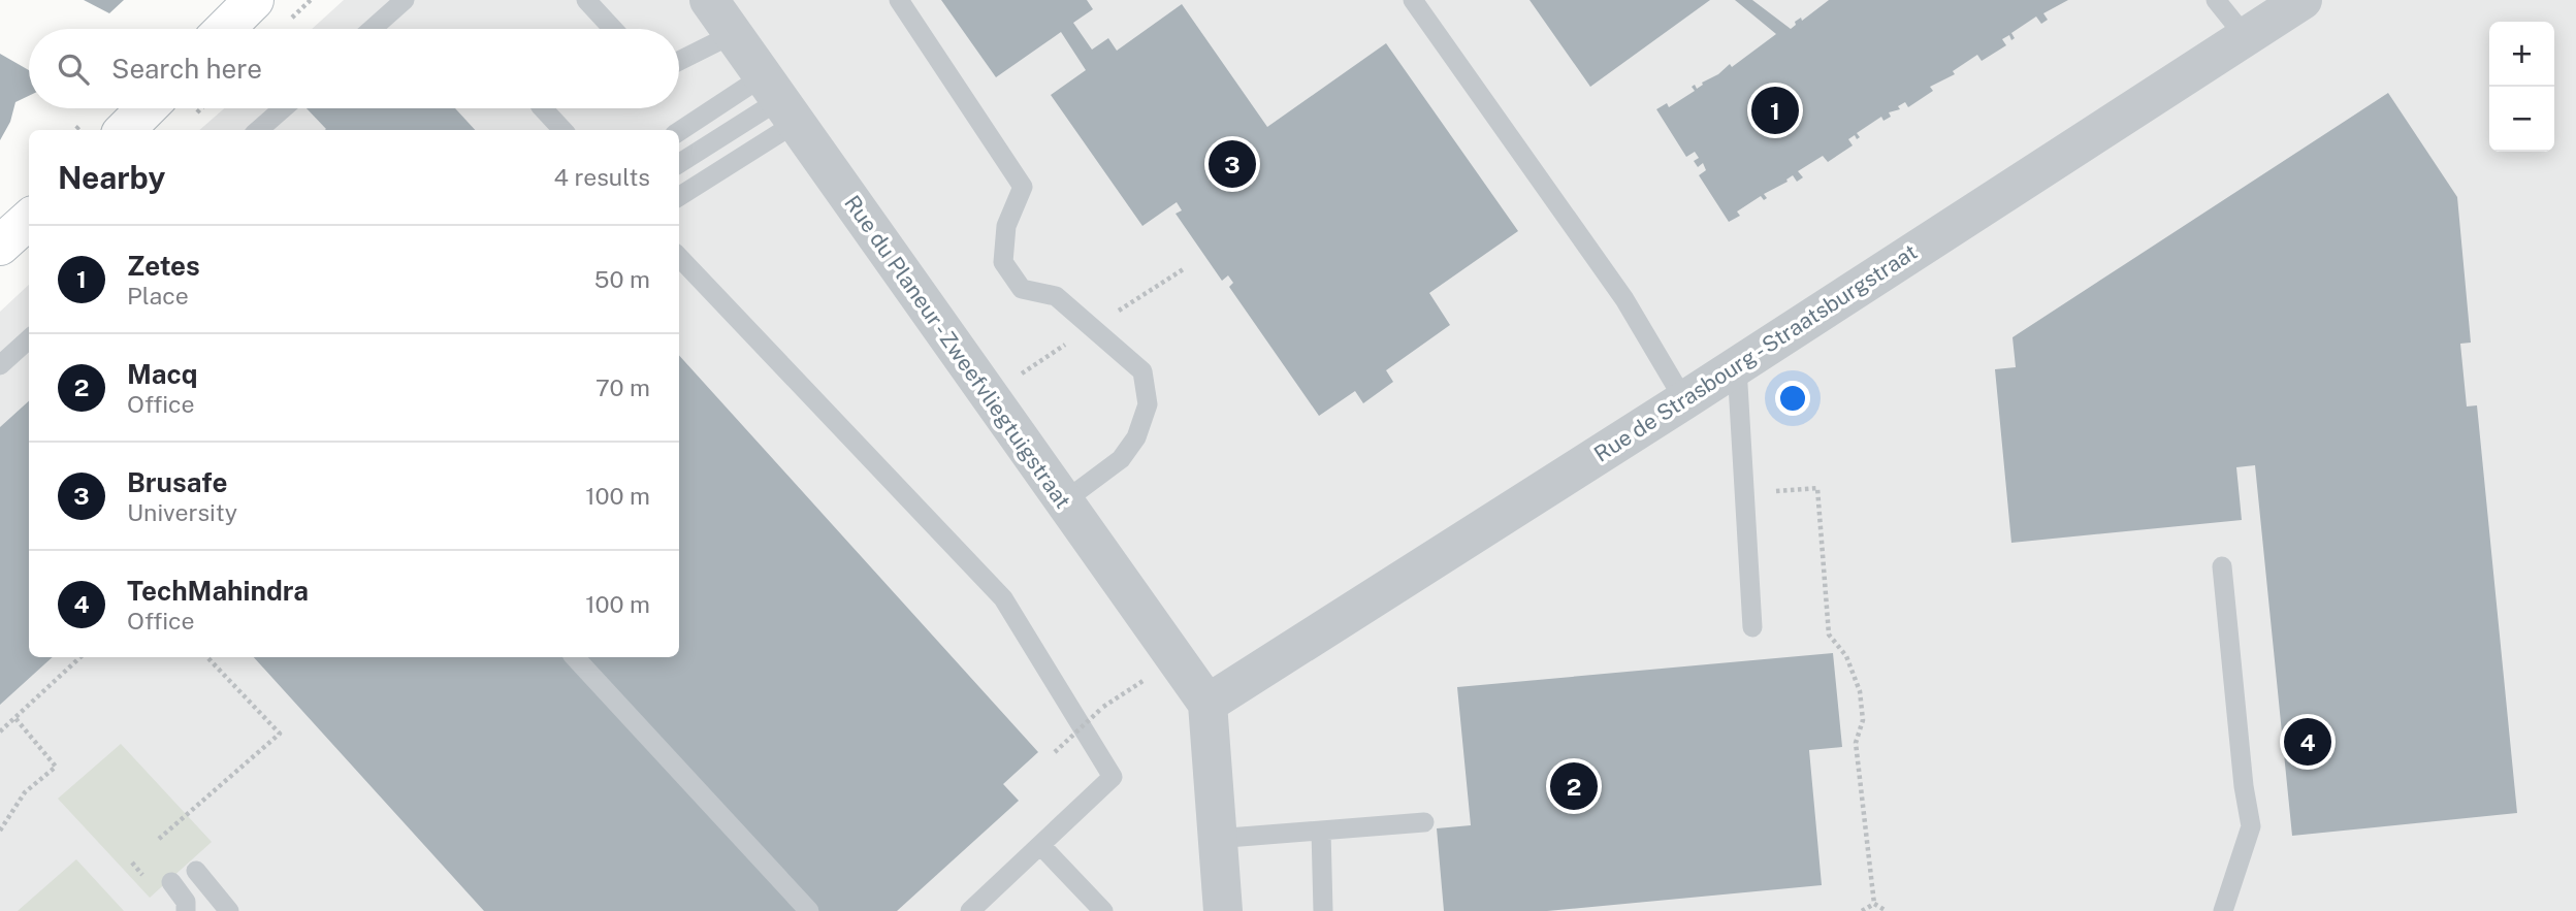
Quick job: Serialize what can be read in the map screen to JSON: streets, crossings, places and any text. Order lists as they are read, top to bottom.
{
  "streets": {
    "street": ["Rue du Planeur - Zweefvliegtuigstraat", "Rue de Strasbourg - Straatsburgstraat"]
  },
  "crossings": [
    ["Rue du Planeur - Zweefvliegtuigstraat", "Rue de Strasbourg - Straatsburgstraat"]
  ],
  "page": {
    "map_buttons": ["+", "−"],
    "search": "Search here",
    "pins": [
      "1",
      "3",
      "4",
      "2"
    ],
    "heading": ["Nearby", "4 results"],
    "list": [
      {
        "mark": "1",
        "name": "Zetes",
        "note": "Place",
        "value": "50 m"
      },
      {
        "mark": "2",
        "name": "Macq",
        "note": "Office",
        "value": "70 m"
      },
      {
        "mark": "3",
        "name": "Brusafe",
        "note": "University",
        "value": "100 m"
      },
      {
        "mark": "4",
        "name": "TechMahindra",
        "note": "Office",
        "value": "100 m"
      }
    ]
  }
}
